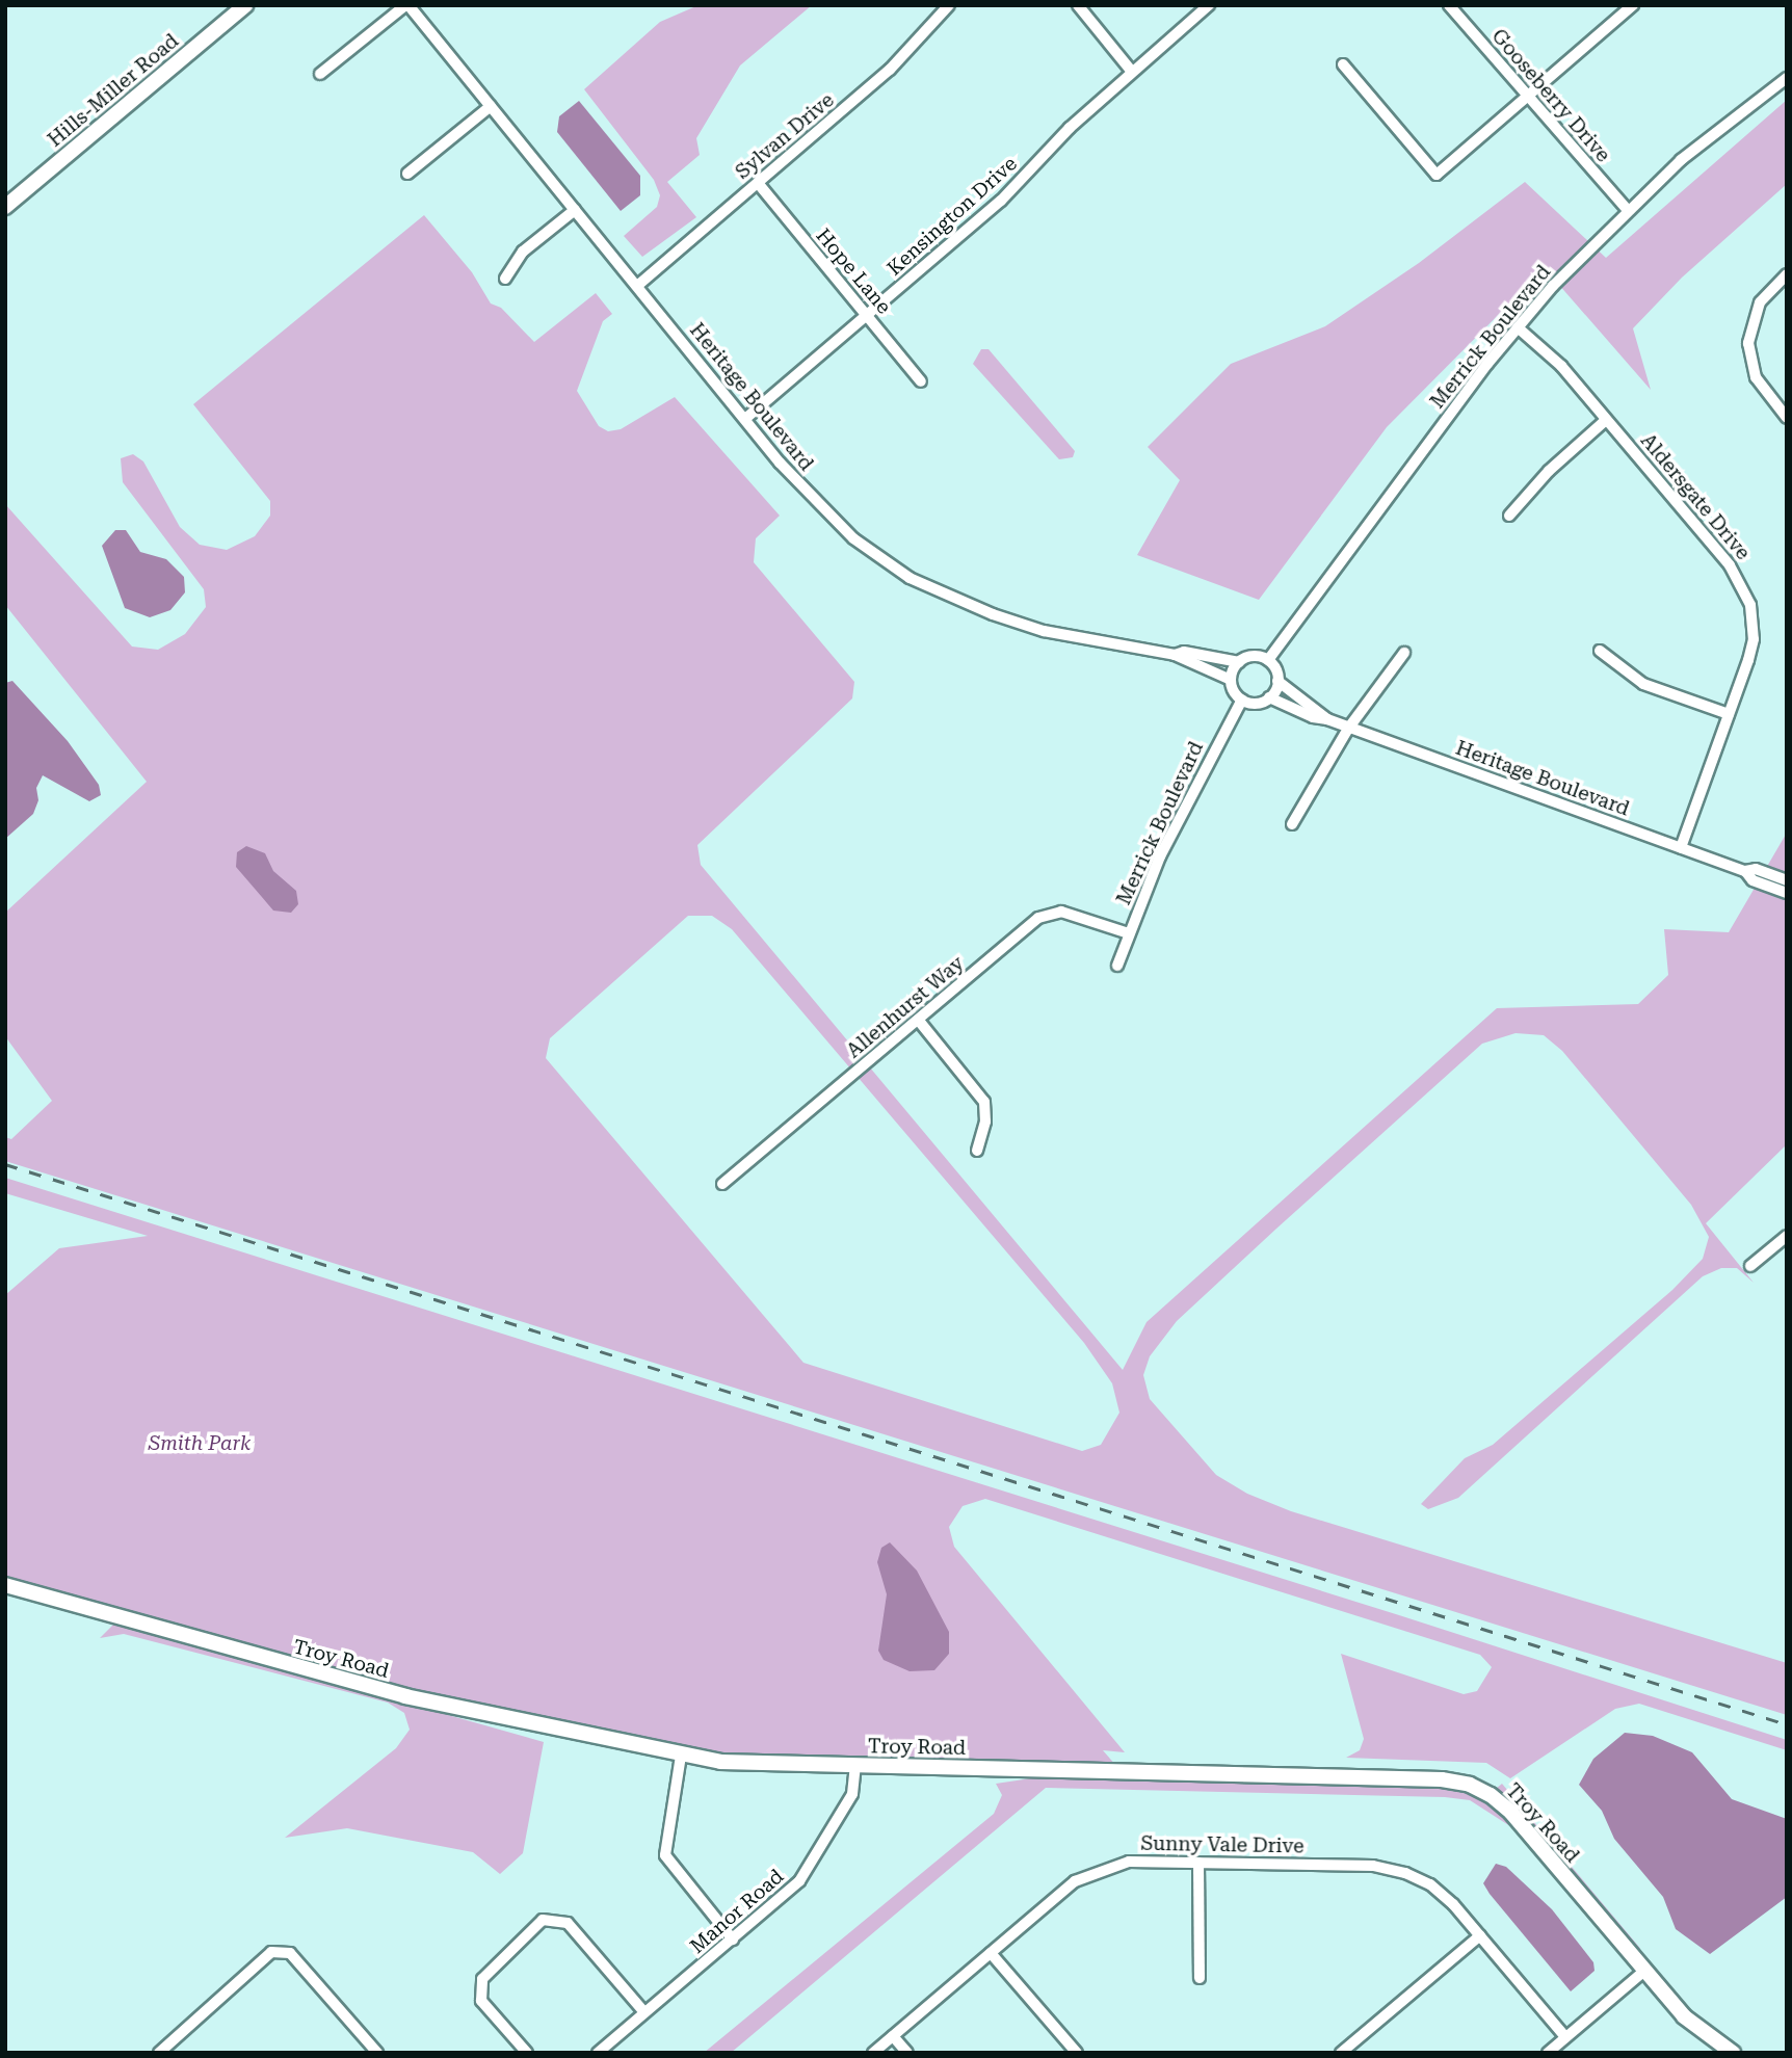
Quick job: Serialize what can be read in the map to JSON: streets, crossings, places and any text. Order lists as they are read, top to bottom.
{
  "streets": {
    "street": [
      "Hills-Miller Road",
      "Gooseberry Drive",
      "Sylvan Drive",
      "Kensington Drive",
      "Hope Lane",
      "Merrick Boulevard",
      "Heritage Boulevard",
      "Aldersgate Drive",
      "Allenhurst Way",
      "Troy Road",
      "Sunny Vale Drive",
      "Manor Road"
    ]
  },
  "crossings": [
    ["Gooseberry Drive", "Merrick Boulevard"],
    ["Sylvan Drive", "Hope Lane"],
    ["Sylvan Drive", "Heritage Boulevard"],
    ["Kensington Drive", "Hope Lane"],
    ["Kensington Drive", "Heritage Boulevard"],
    ["Merrick Boulevard", "Heritage Boulevard"],
    ["Merrick Boulevard", "Aldersgate Drive"],
    ["Merrick Boulevard", "Allenhurst Way"],
    ["Heritage Boulevard", "Aldersgate Drive"],
    ["Troy Road", "Manor Road"]
  ],
  "parks": ["Smith Park"]
}
